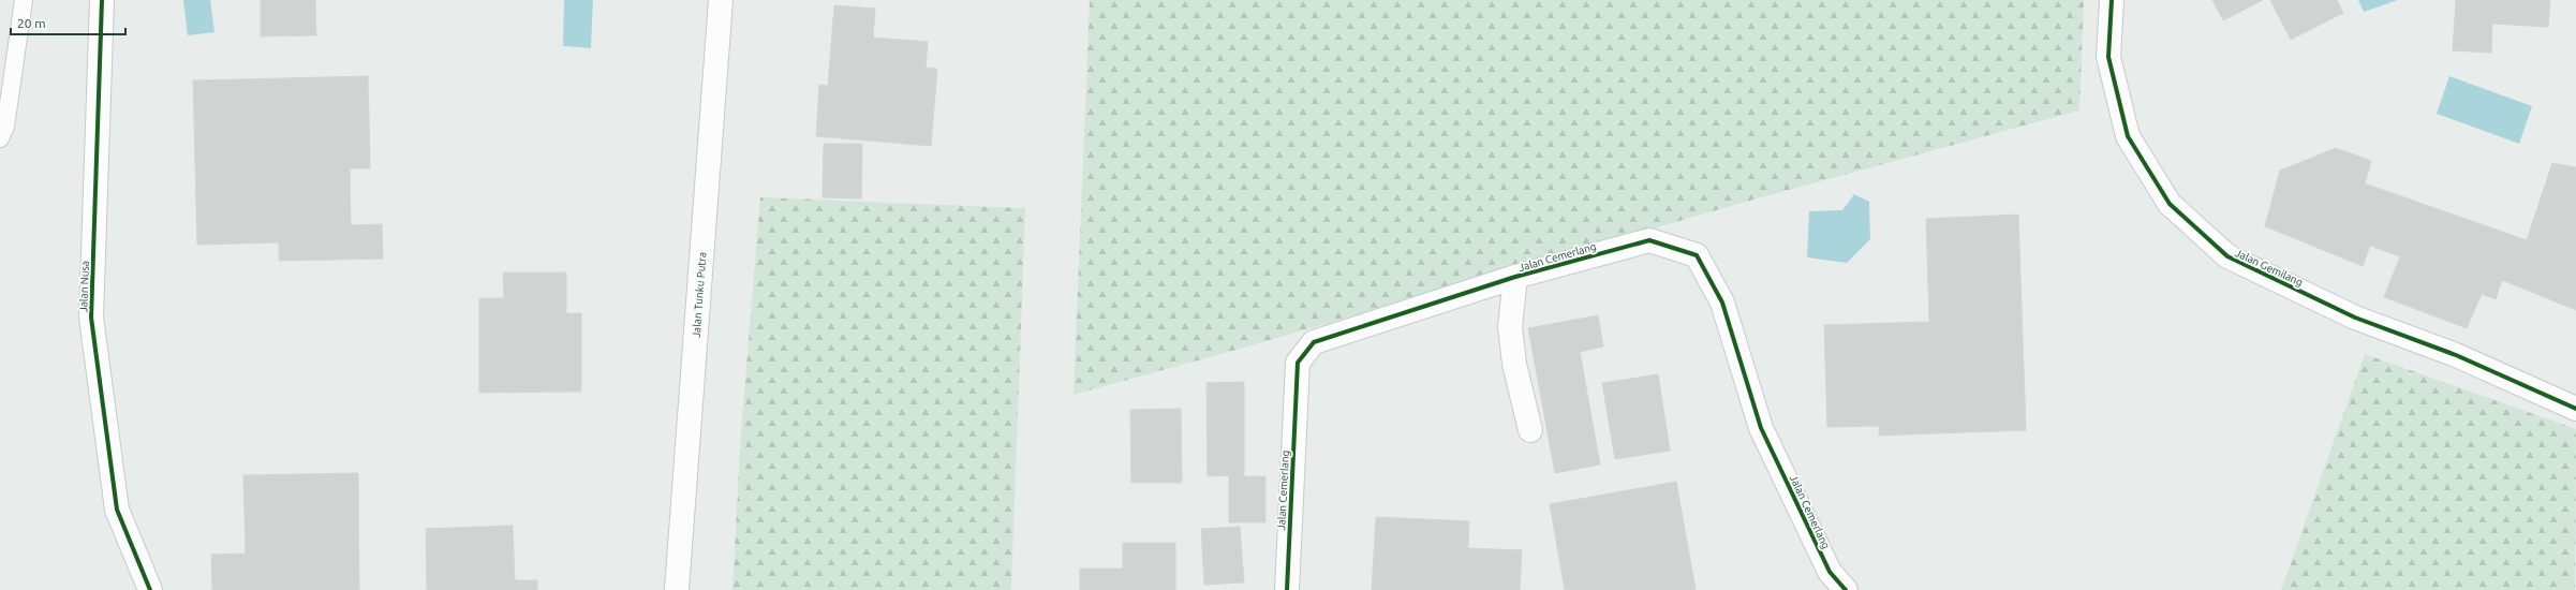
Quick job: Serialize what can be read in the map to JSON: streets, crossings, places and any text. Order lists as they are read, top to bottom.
{
  "streets": {
    "street": [
      "Jalan Cemerlang",
      "Jalan Gemilang",
      "Jalan Nusa",
      "Jalan Tunku Putra"
    ]
  },
  "scale_bar": "20 m"
}
